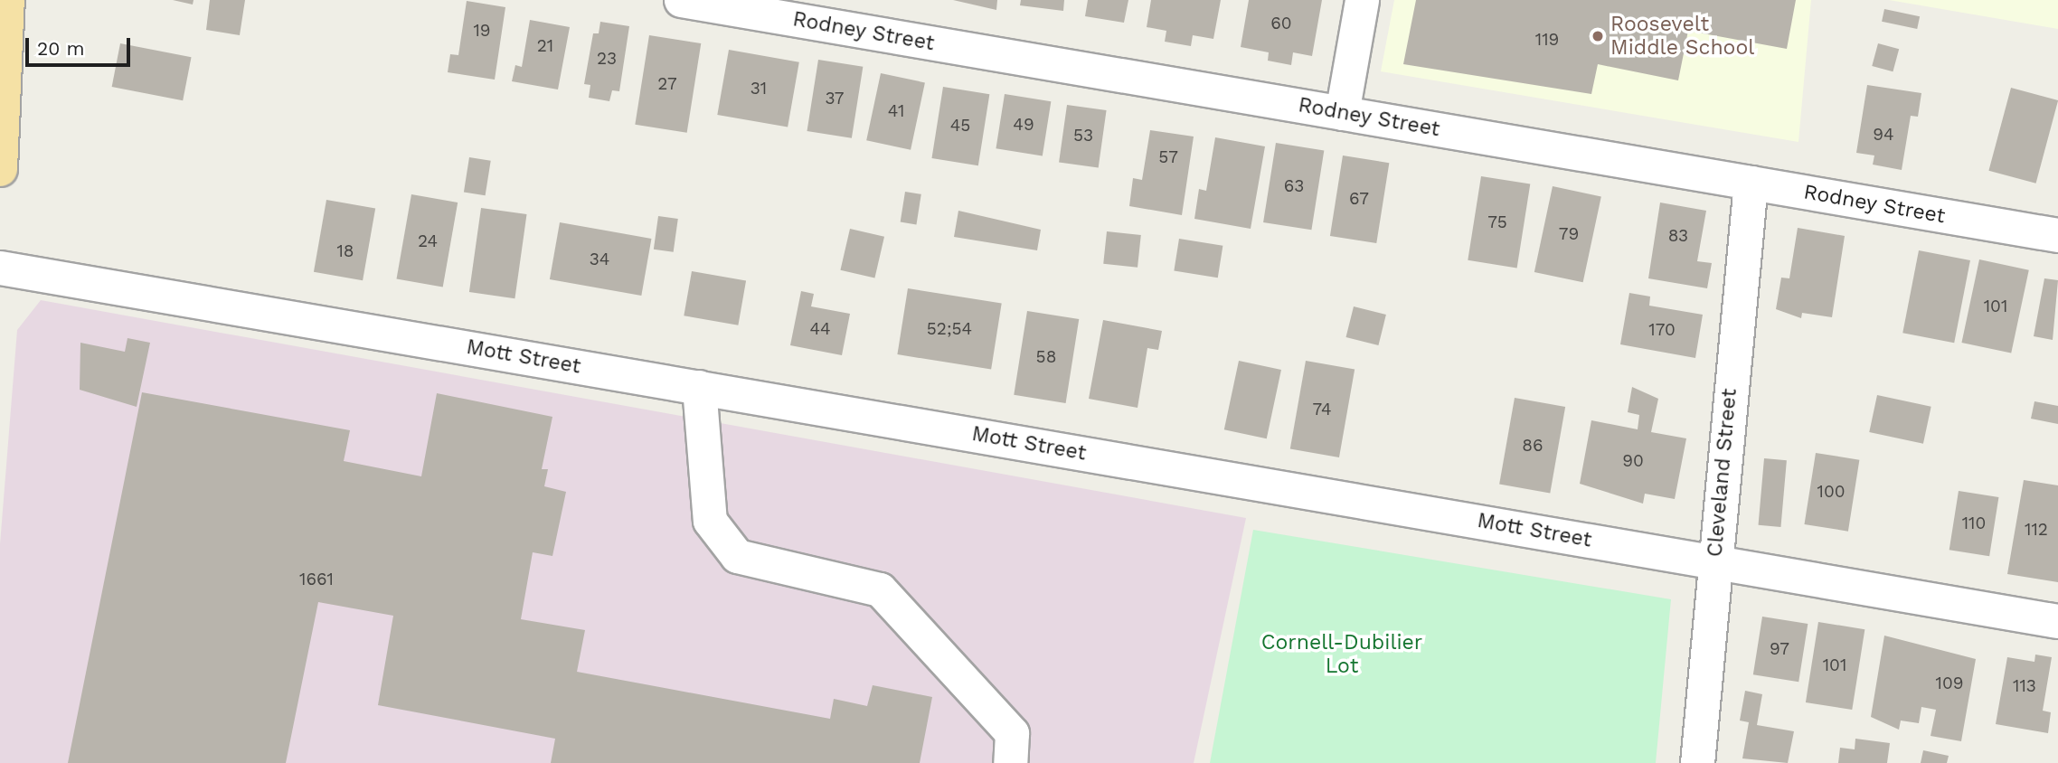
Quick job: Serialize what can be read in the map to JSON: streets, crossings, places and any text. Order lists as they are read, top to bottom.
{
  "streets": {
    "street": ["Rodney Street", "Mott Street", "Cleveland Street"]
  },
  "crossings": [
    ["Rodney Street", "Cleveland Street"],
    ["Mott Street", "Cleveland Street"]
  ],
  "parks": ["Cornell-Dubilier Lot"],
  "places": ["Roosevelt Middle School"],
  "house_numbers": [
    "60",
    "19",
    "119",
    "21",
    "23",
    "27",
    "31",
    "37",
    "41",
    "49",
    "45",
    "94",
    "53",
    "57",
    "63",
    "67",
    "75",
    "79",
    "83",
    "24",
    "18",
    "34",
    "101",
    "44",
    "52;54",
    "170",
    "58",
    "74",
    "86",
    "90",
    "100",
    "110",
    "112",
    "1661",
    "97",
    "101",
    "109",
    "113"
  ],
  "scale_bar": "20 m"
}
